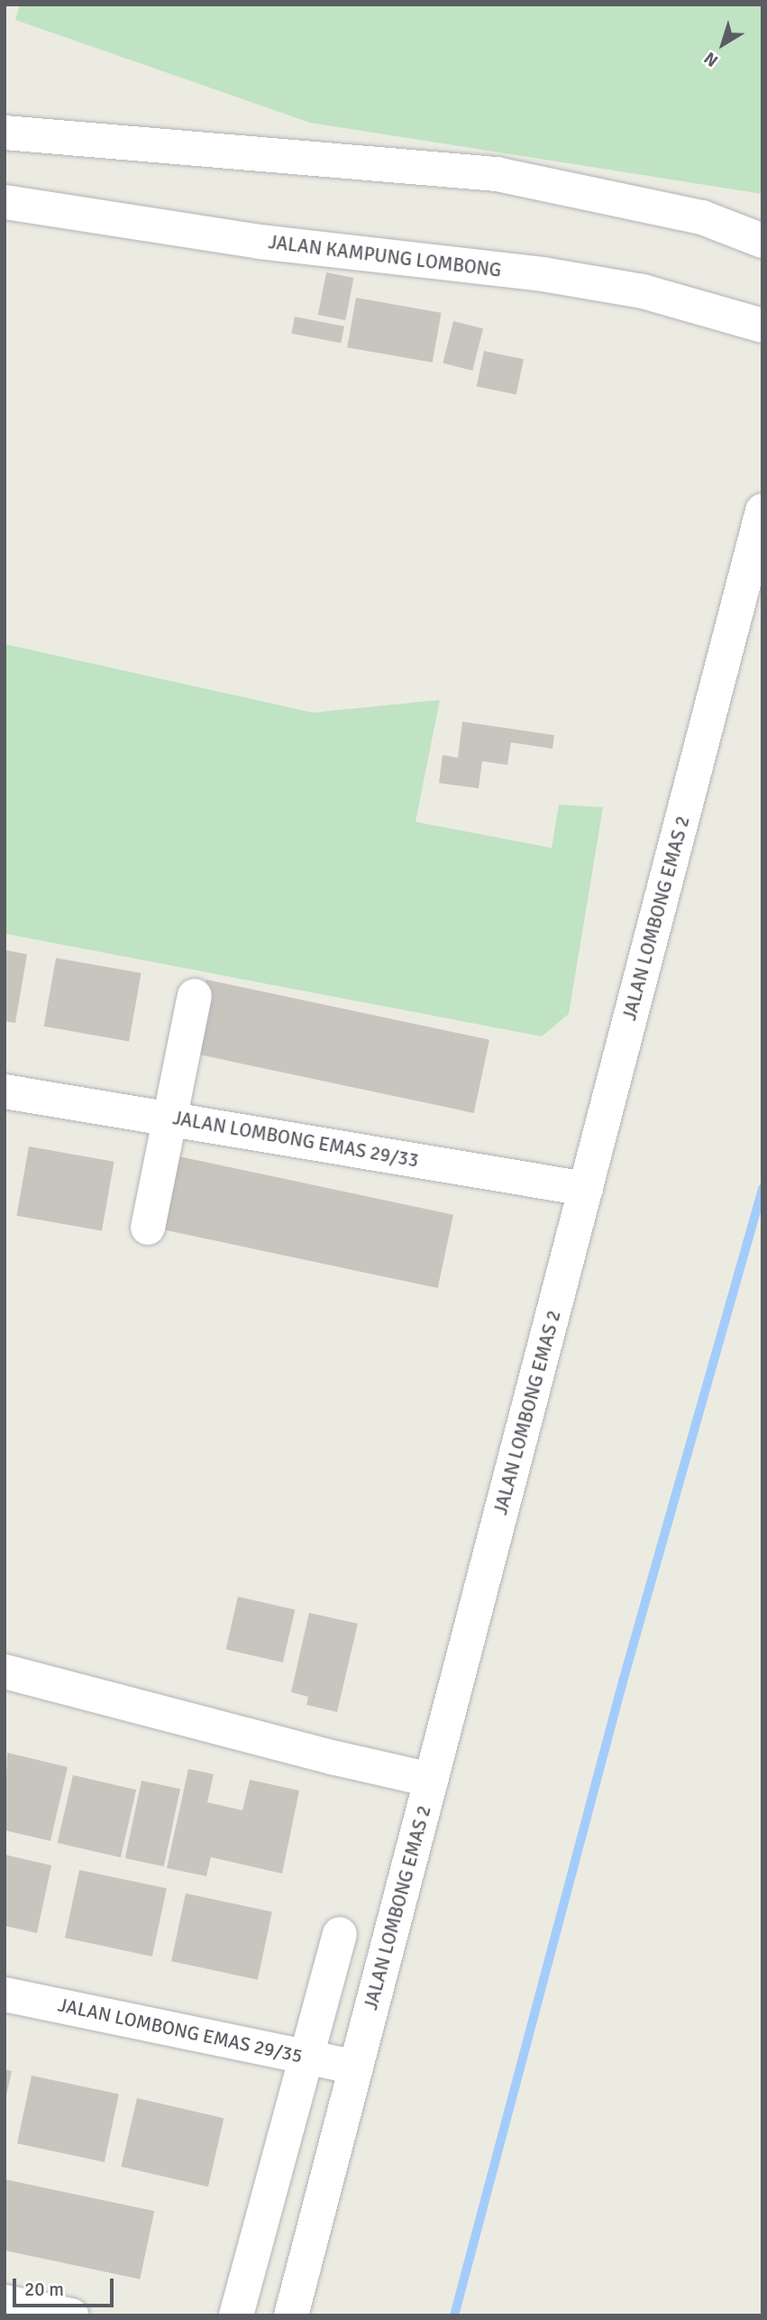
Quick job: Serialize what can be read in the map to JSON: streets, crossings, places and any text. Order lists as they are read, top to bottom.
{
  "streets": {
    "street": [
      "JALAN KAMPUNG LOMBONG",
      "JALAN LOMBONG EMAS 2",
      "JALAN LOMBONG EMAS 29/33",
      "JALAN LOMBONG EMAS 29/35"
    ]
  },
  "crossings": [
    ["JALAN LOMBONG EMAS 2", "JALAN LOMBONG EMAS 29/33"],
    ["JALAN LOMBONG EMAS 2", "JALAN LOMBONG EMAS 29/35"]
  ],
  "scale_bar": "20 m",
  "north": "bottom left"
}
